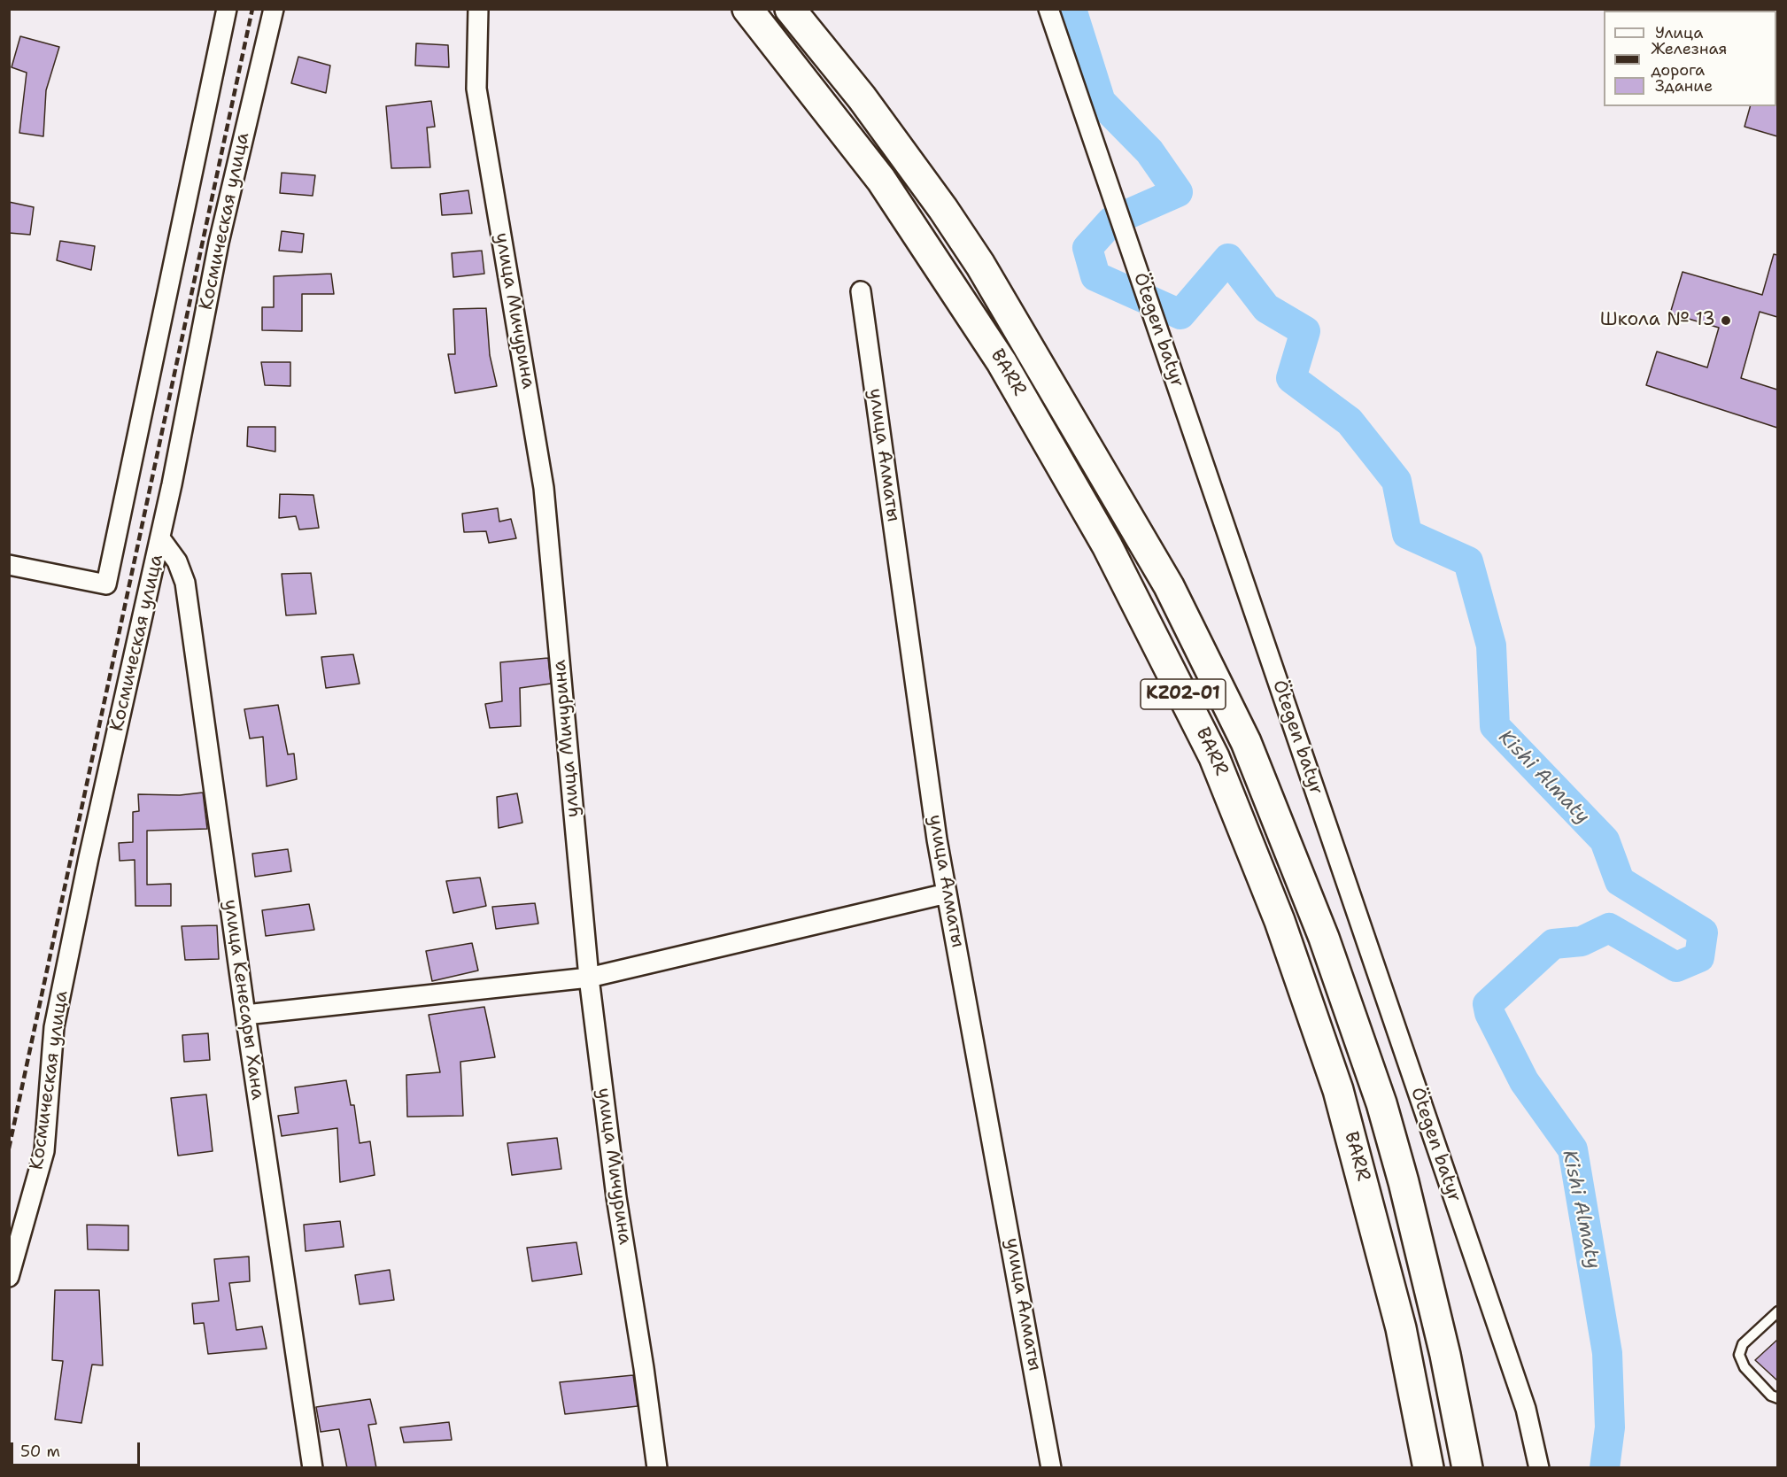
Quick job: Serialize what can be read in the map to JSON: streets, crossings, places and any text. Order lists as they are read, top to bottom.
{
  "streets": {
    "highway": ["BARR", "KZ02-01"],
    "street": [
      "Космическая улица",
      "улица Мичурина",
      "Ötegen batyr",
      "улица Алматы",
      "улица Кенесары Хана"
    ]
  },
  "crossings": [
    ["Космическая улица", "улица Кенесары Хана"]
  ],
  "water": ["Kіshі Almaty"],
  "places": ["Школа № 13"],
  "legend": ["Улица", "Железная дорога", "Здание"],
  "scale_bar": "50 m"
}
